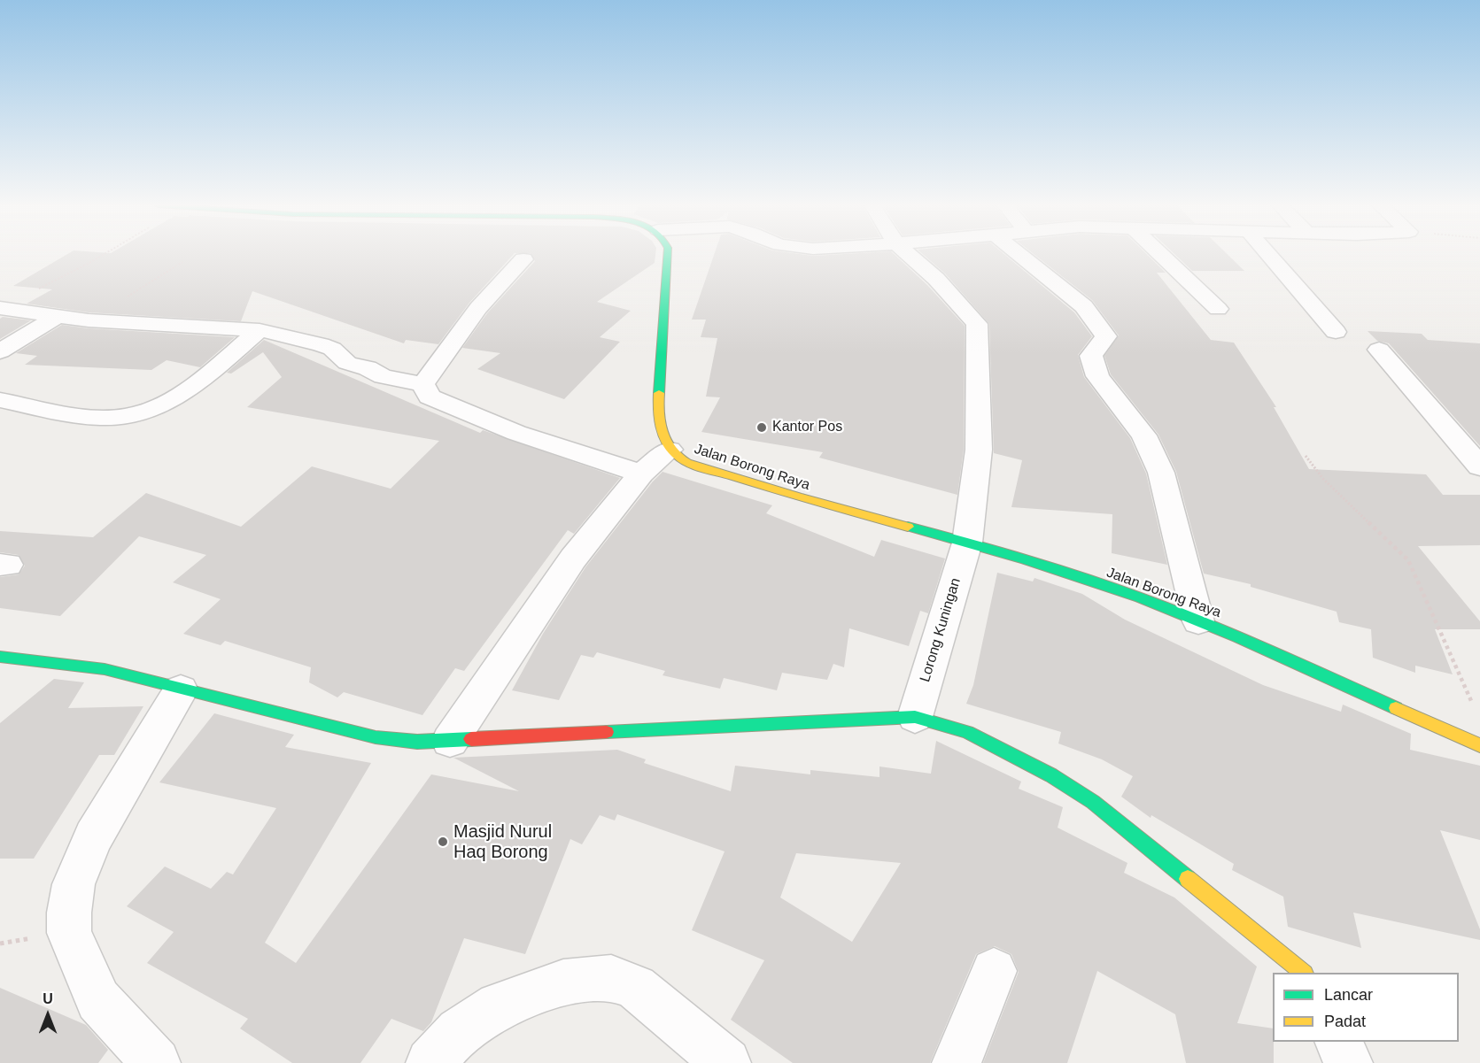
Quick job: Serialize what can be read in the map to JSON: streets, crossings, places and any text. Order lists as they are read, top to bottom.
{
  "streets": {
    "main road": ["Jalan Borong Raya"],
    "street": ["Lorong Kuningan"]
  },
  "crossings": [
    ["Jalan Borong Raya", "Lorong Kuningan"]
  ],
  "places": ["Kantor Pos", "Masjid Nurul Haq Borong"],
  "legend": ["Lancar", "Padat"],
  "north": "top"
}
